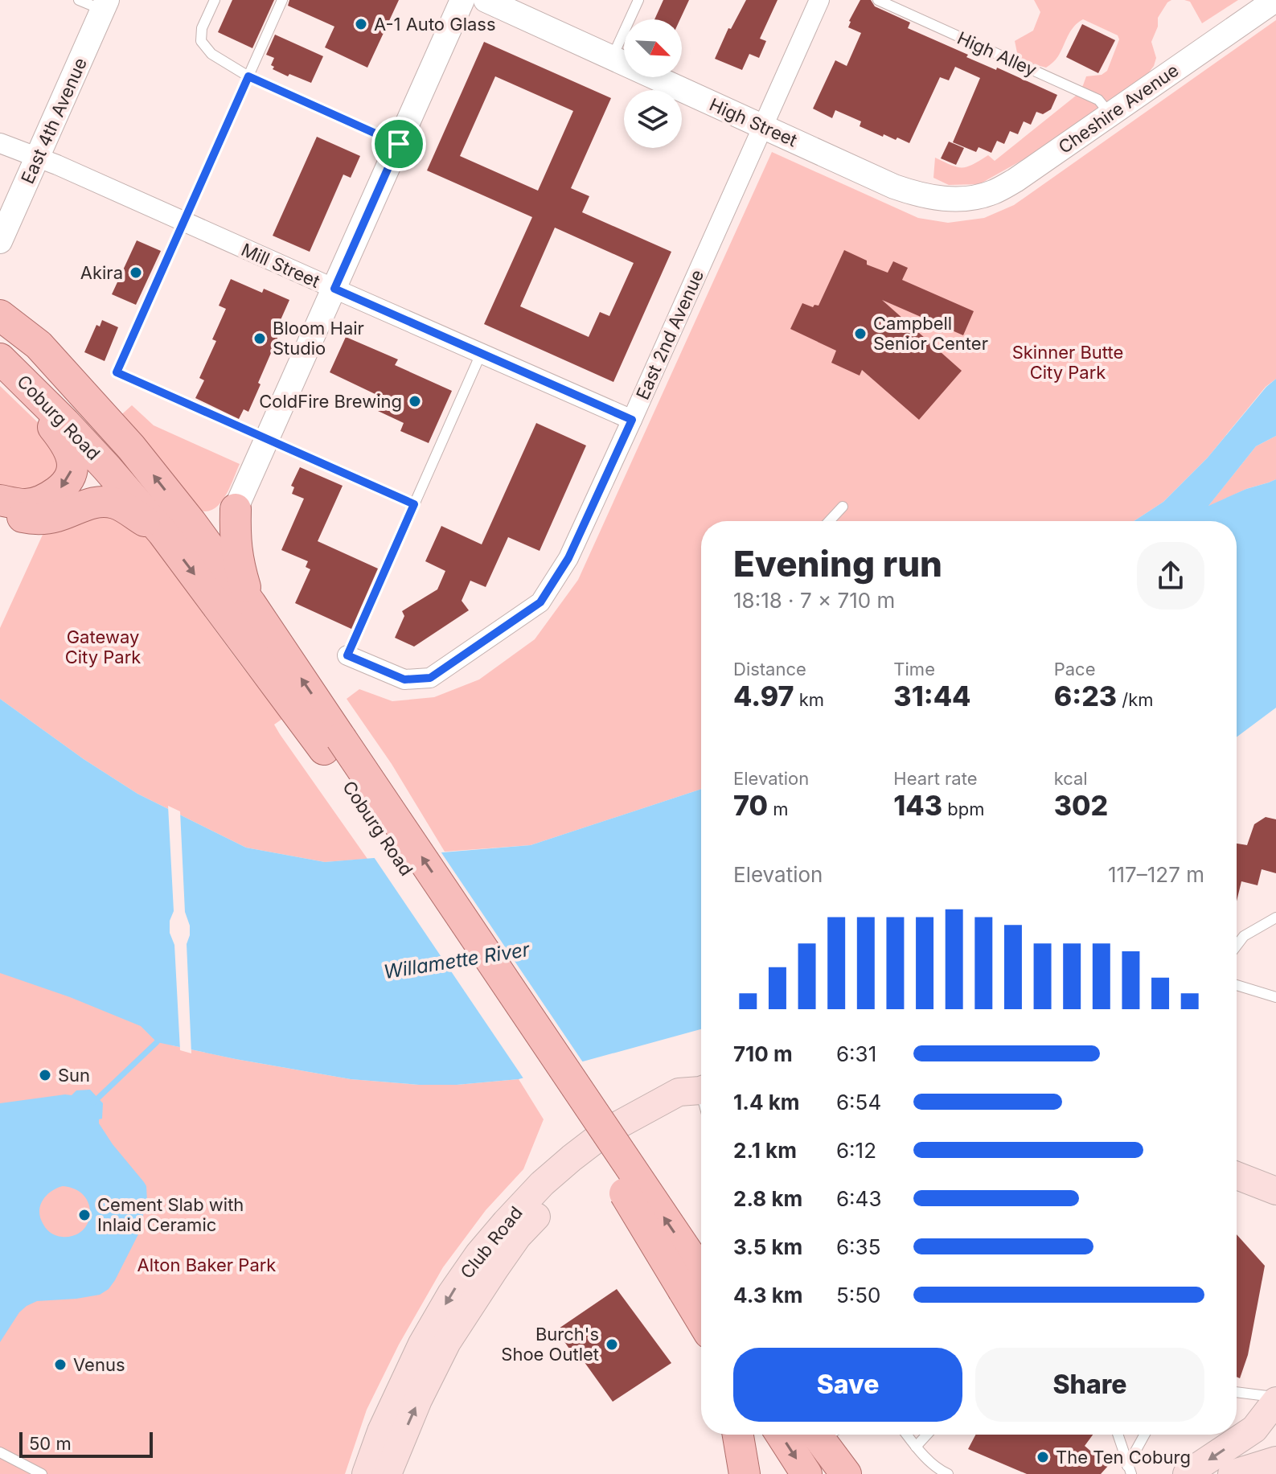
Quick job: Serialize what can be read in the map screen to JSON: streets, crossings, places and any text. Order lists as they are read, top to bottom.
{
  "streets": {
    "main road": ["Coburg Road", "Club Road"],
    "street": [
      "Cheshire Avenue",
      "East 4th Avenue",
      "High Street",
      "Mill Street",
      "East 2nd Avenue"
    ],
    "lane": ["High Alley"]
  },
  "crossings": [
    ["High Alley", "Cheshire Avenue"],
    ["Cheshire Avenue", "High Street"],
    ["East 4th Avenue", "Mill Street"],
    ["High Street", "East 2nd Avenue"],
    ["Mill Street", "East 2nd Avenue"]
  ],
  "water": ["Willamette River"],
  "parks": ["Skinner Butte City Park", "Gateway City Park", "Alton Baker Park"],
  "places": [
    "A-1 Auto Glass",
    "Akira",
    "Campbell Senior Center",
    "Bloom Hair Studio",
    "ColdFire Brewing",
    "Sun",
    "Cement Slab with Inlaid Ceramic",
    "Burch's Shoe Outlet",
    "Venus",
    "The Ten Coburg"
  ],
  "scale_bar": "50 m",
  "north": "bottom right",
  "page": {
    "heading": ["Evening run", "18:18 · 7 × 710 m"],
    "stats": [
      ["Distance", "4.97 km"],
      ["Time", "31:44"],
      ["Pace", "6:23 /km"],
      ["Elevation", "70 m"],
      ["Heart rate", "143 bpm"],
      ["kcal", "302"]
    ],
    "chart": ["Elevation", "117–127 m"],
    "list": [
      {
        "name": "710 m",
        "note": "6:31"
      },
      {
        "name": "1.4 km",
        "note": "6:54"
      },
      {
        "name": "2.1 km",
        "note": "6:12"
      },
      {
        "name": "2.8 km",
        "note": "6:43"
      },
      {
        "name": "3.5 km",
        "note": "6:35"
      },
      {
        "name": "4.3 km",
        "note": "5:50"
      }
    ],
    "buttons": ["Save", "Share"],
    "scale": "50 m"
  }
}
